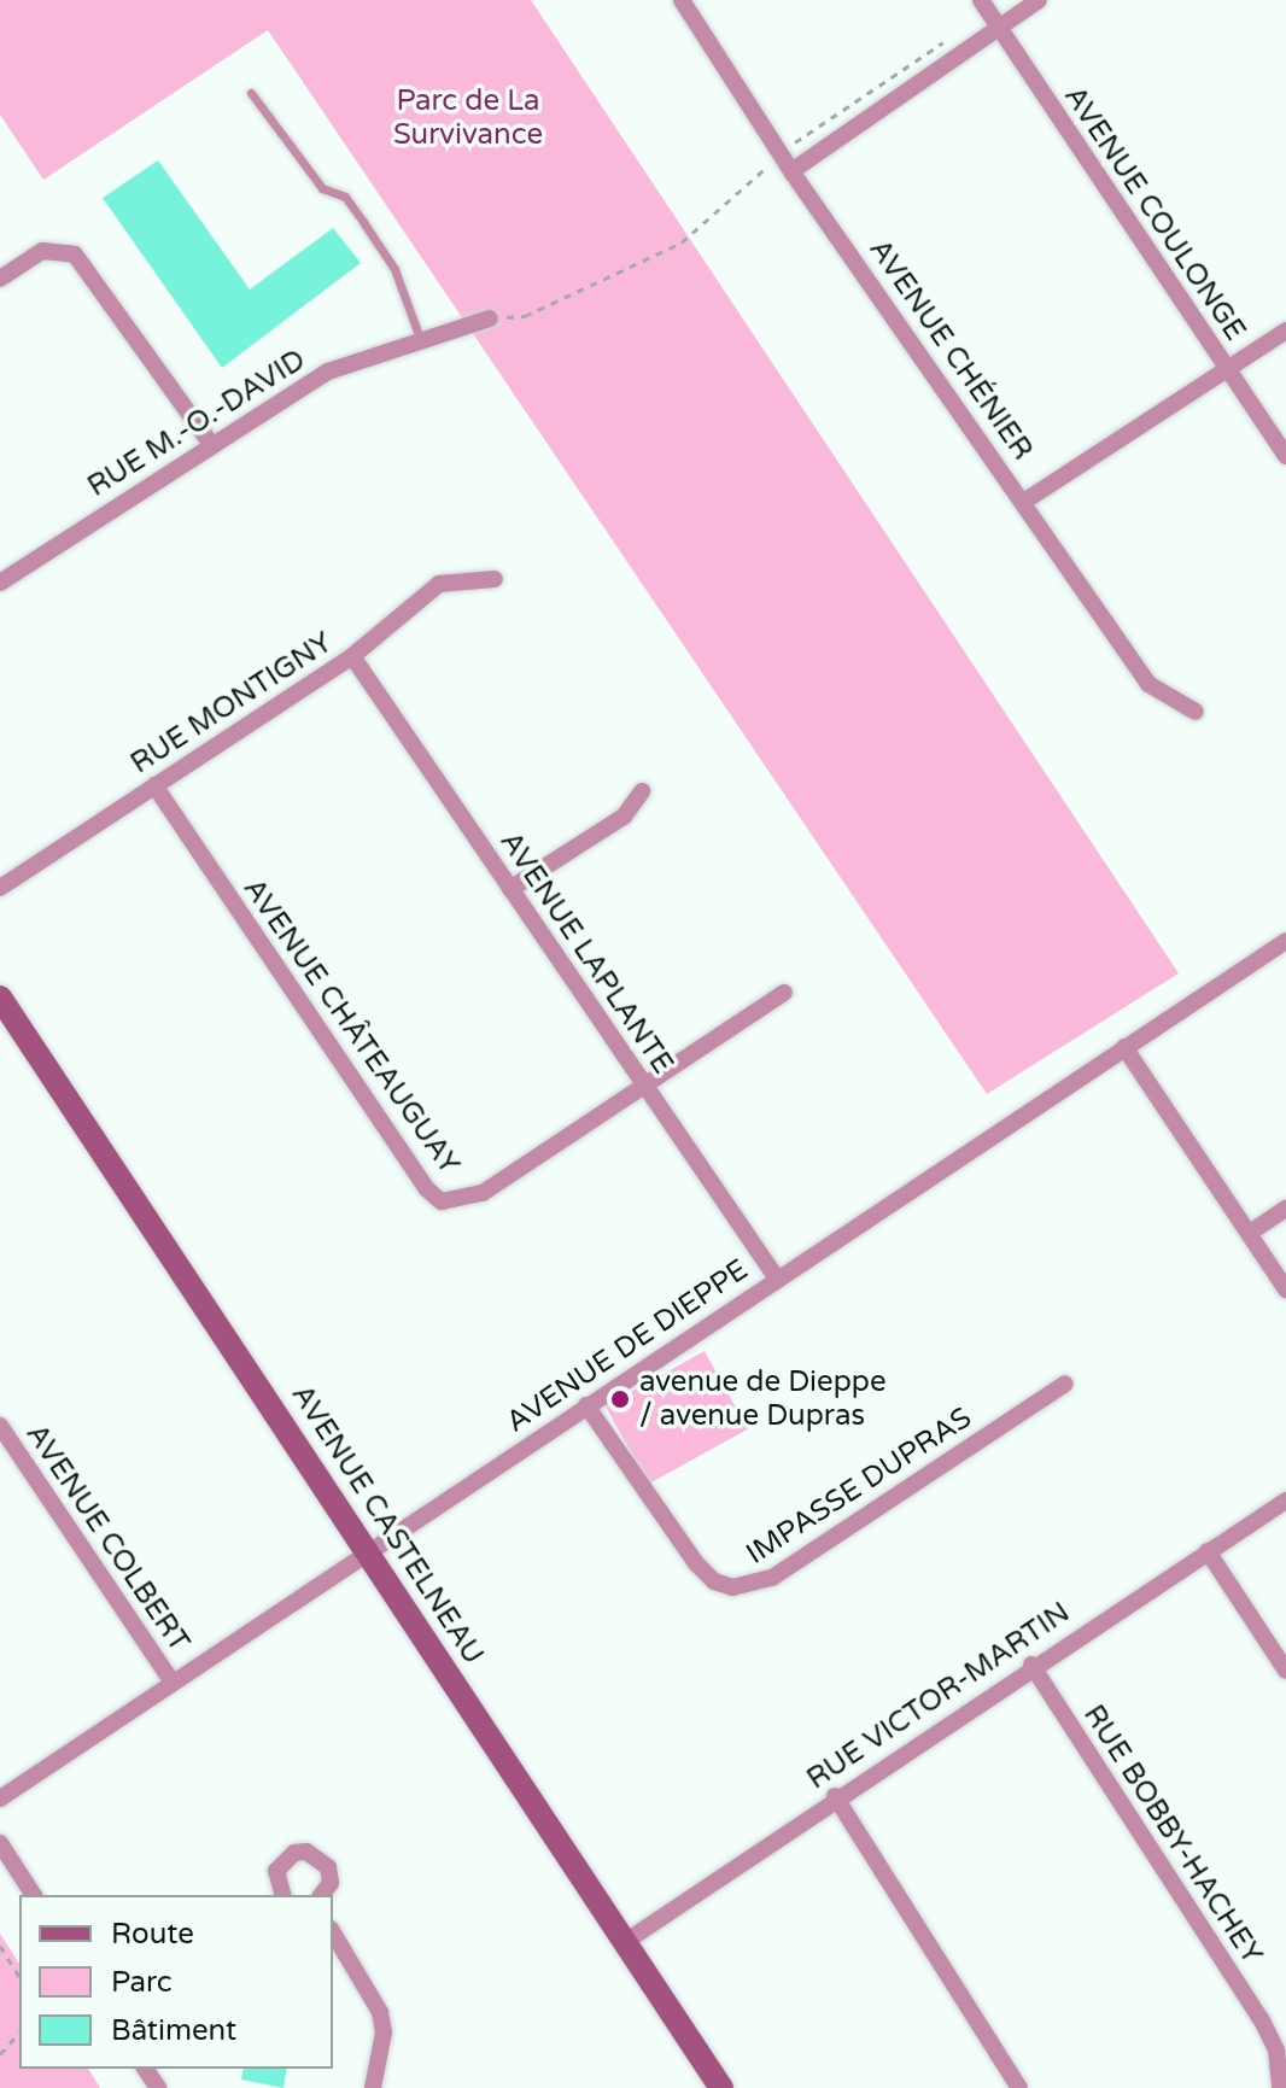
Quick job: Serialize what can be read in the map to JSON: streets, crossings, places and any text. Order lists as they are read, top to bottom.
{
  "streets": {
    "street": [
      "AVENUE COULONGE",
      "AVENUE CHÉNIER",
      "RUE M.-O.-DAVID",
      "RUE MONTIGNY",
      "AVENUE LAPLANTE",
      "AVENUE CHÂTEAUGUAY",
      "AVENUE DE DIEPPE",
      "IMPASSE DUPRAS",
      "AVENUE CASTELNEAU",
      "AVENUE COLBERT",
      "RUE VICTOR-MARTIN",
      "RUE BOBBY-HACHEY"
    ]
  },
  "crossings": [
    ["RUE MONTIGNY", "AVENUE LAPLANTE"],
    ["RUE MONTIGNY", "AVENUE CHÂTEAUGUAY"],
    ["AVENUE LAPLANTE", "AVENUE CHÂTEAUGUAY"],
    ["AVENUE LAPLANTE", "AVENUE DE DIEPPE"],
    ["AVENUE DE DIEPPE", "IMPASSE DUPRAS"],
    ["AVENUE DE DIEPPE", "AVENUE CASTELNEAU"],
    ["AVENUE DE DIEPPE", "AVENUE COLBERT"],
    ["AVENUE CASTELNEAU", "RUE VICTOR-MARTIN"],
    ["RUE VICTOR-MARTIN", "RUE BOBBY-HACHEY"]
  ],
  "parks": ["Parc de La Survivance"],
  "places": ["avenue de Dieppe / avenue Dupras"],
  "legend": ["Route", "Parc", "Bâtiment"]
}
